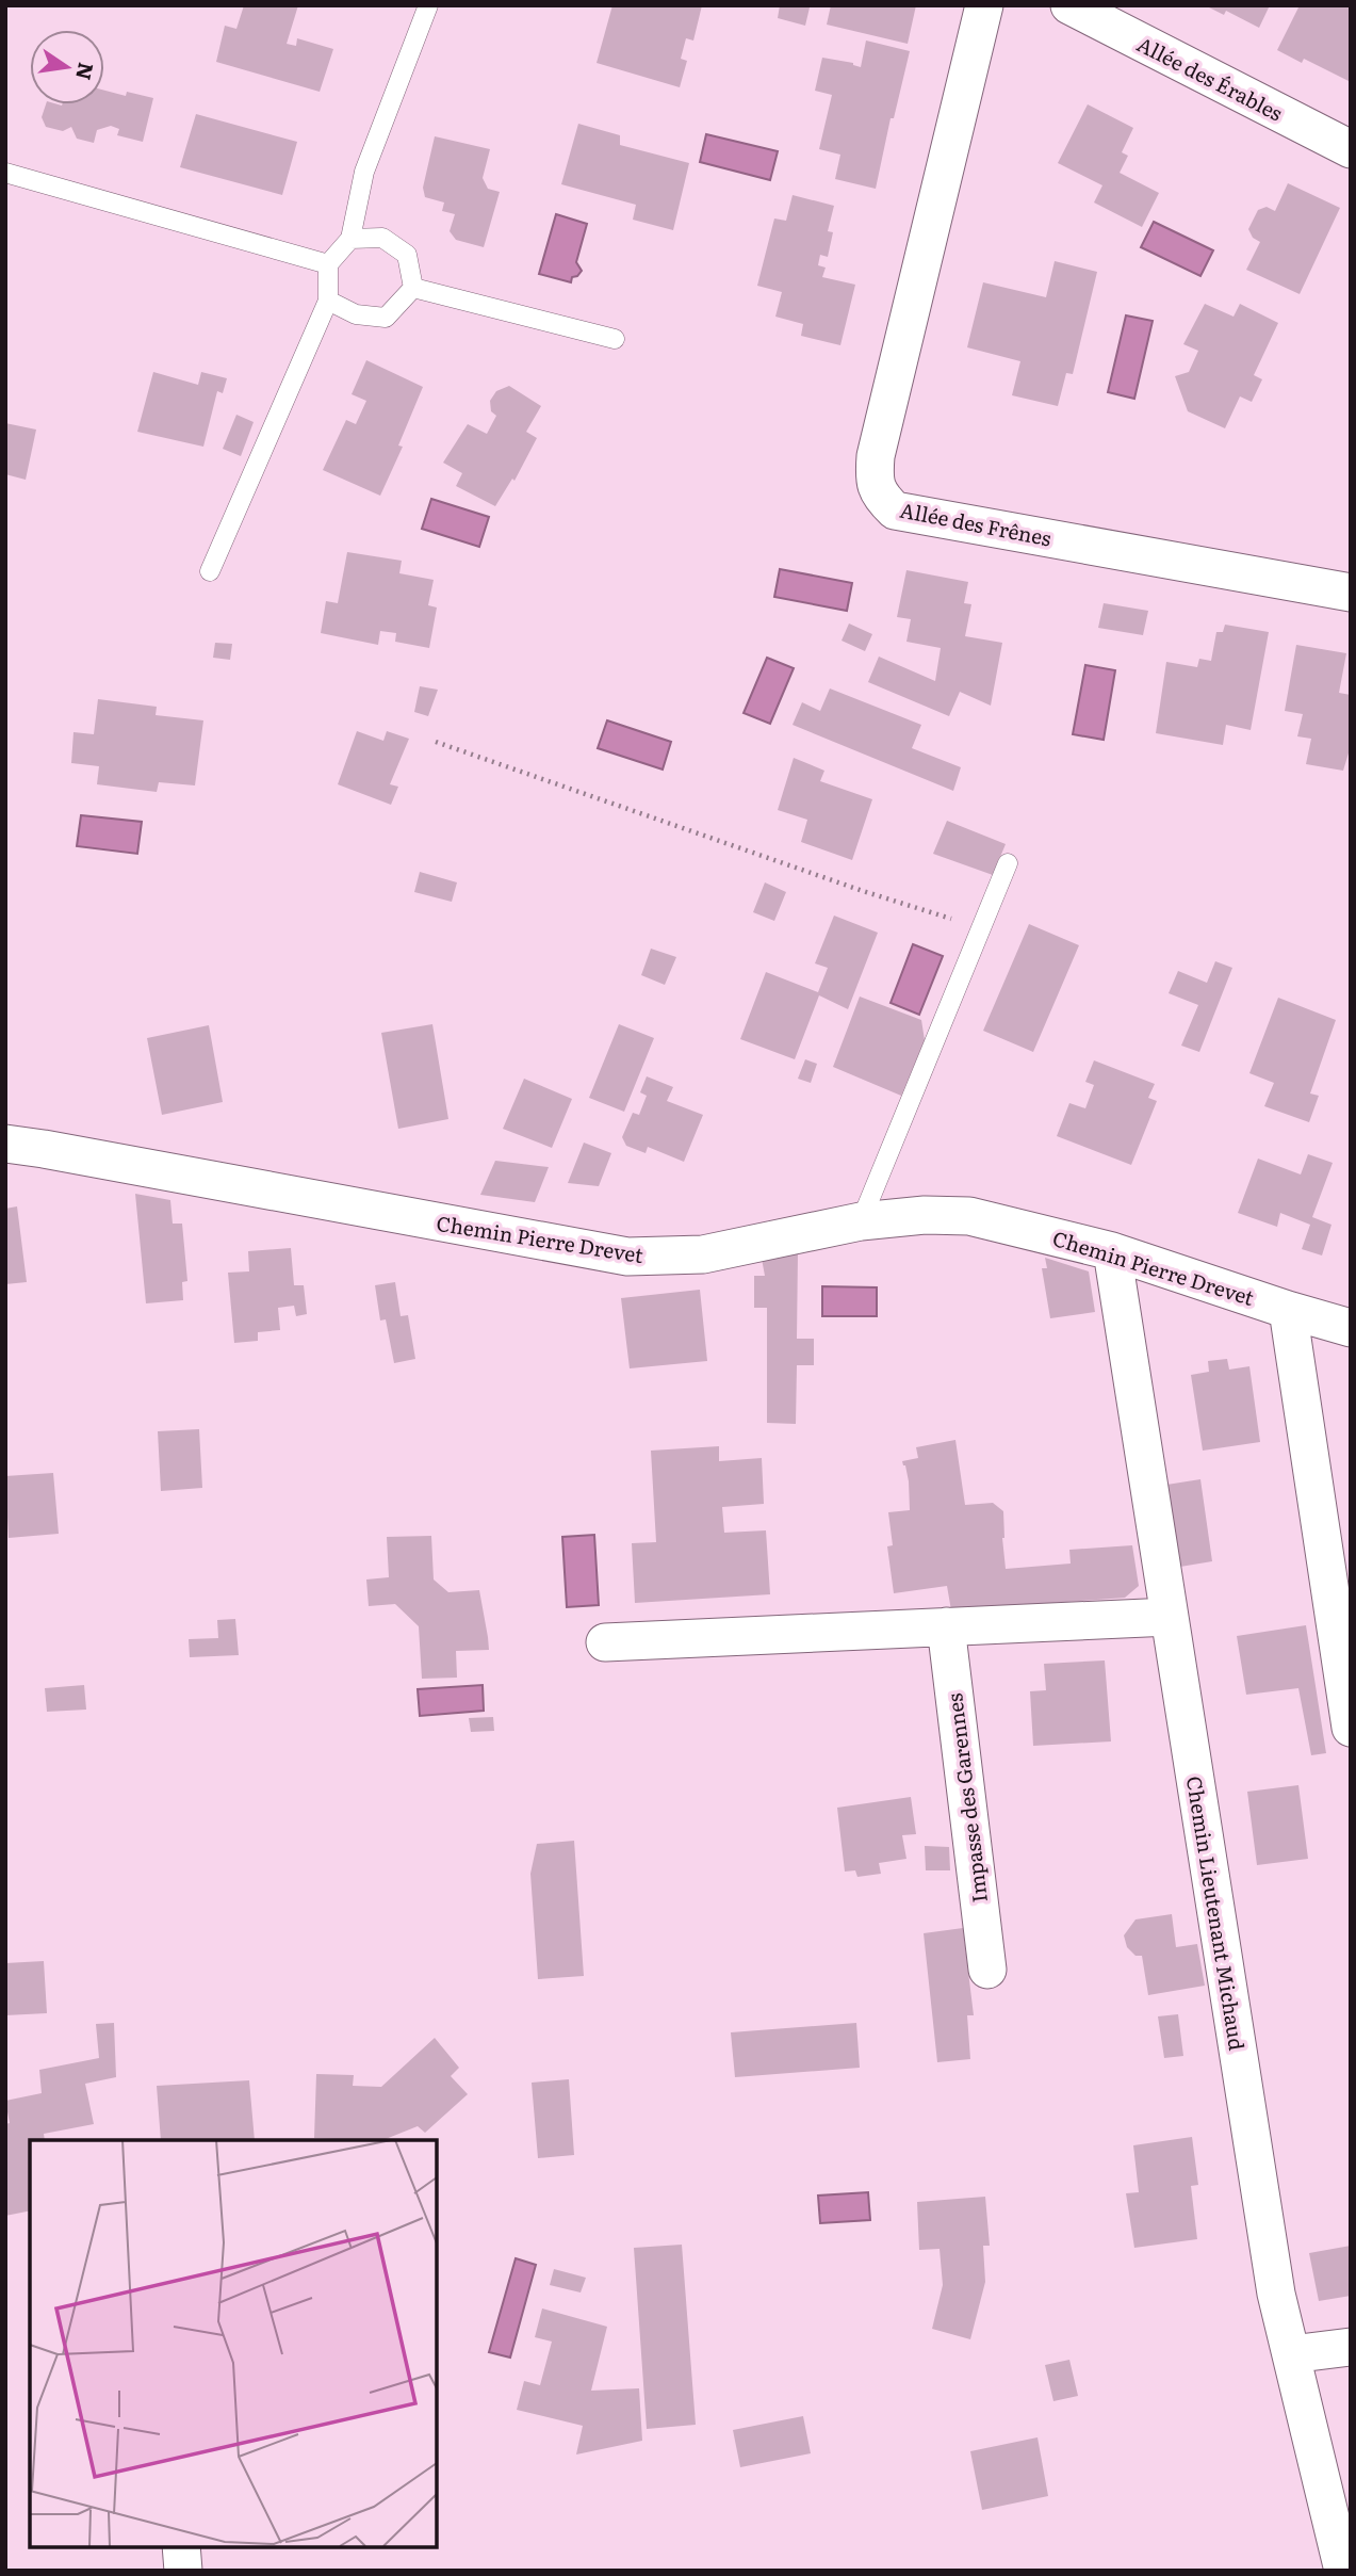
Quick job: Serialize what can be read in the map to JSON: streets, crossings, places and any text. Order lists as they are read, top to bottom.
{
  "streets": {
    "street": [
      "Allée des Érables",
      "Allée des Frênes",
      "Chemin Pierre Drevet",
      "Impasse des Garennes",
      "Chemin Lieutenant Michaud"
    ]
  },
  "crossings": [
    ["Chemin Pierre Drevet", "Chemin Lieutenant Michaud"]
  ],
  "north": "right"
}
